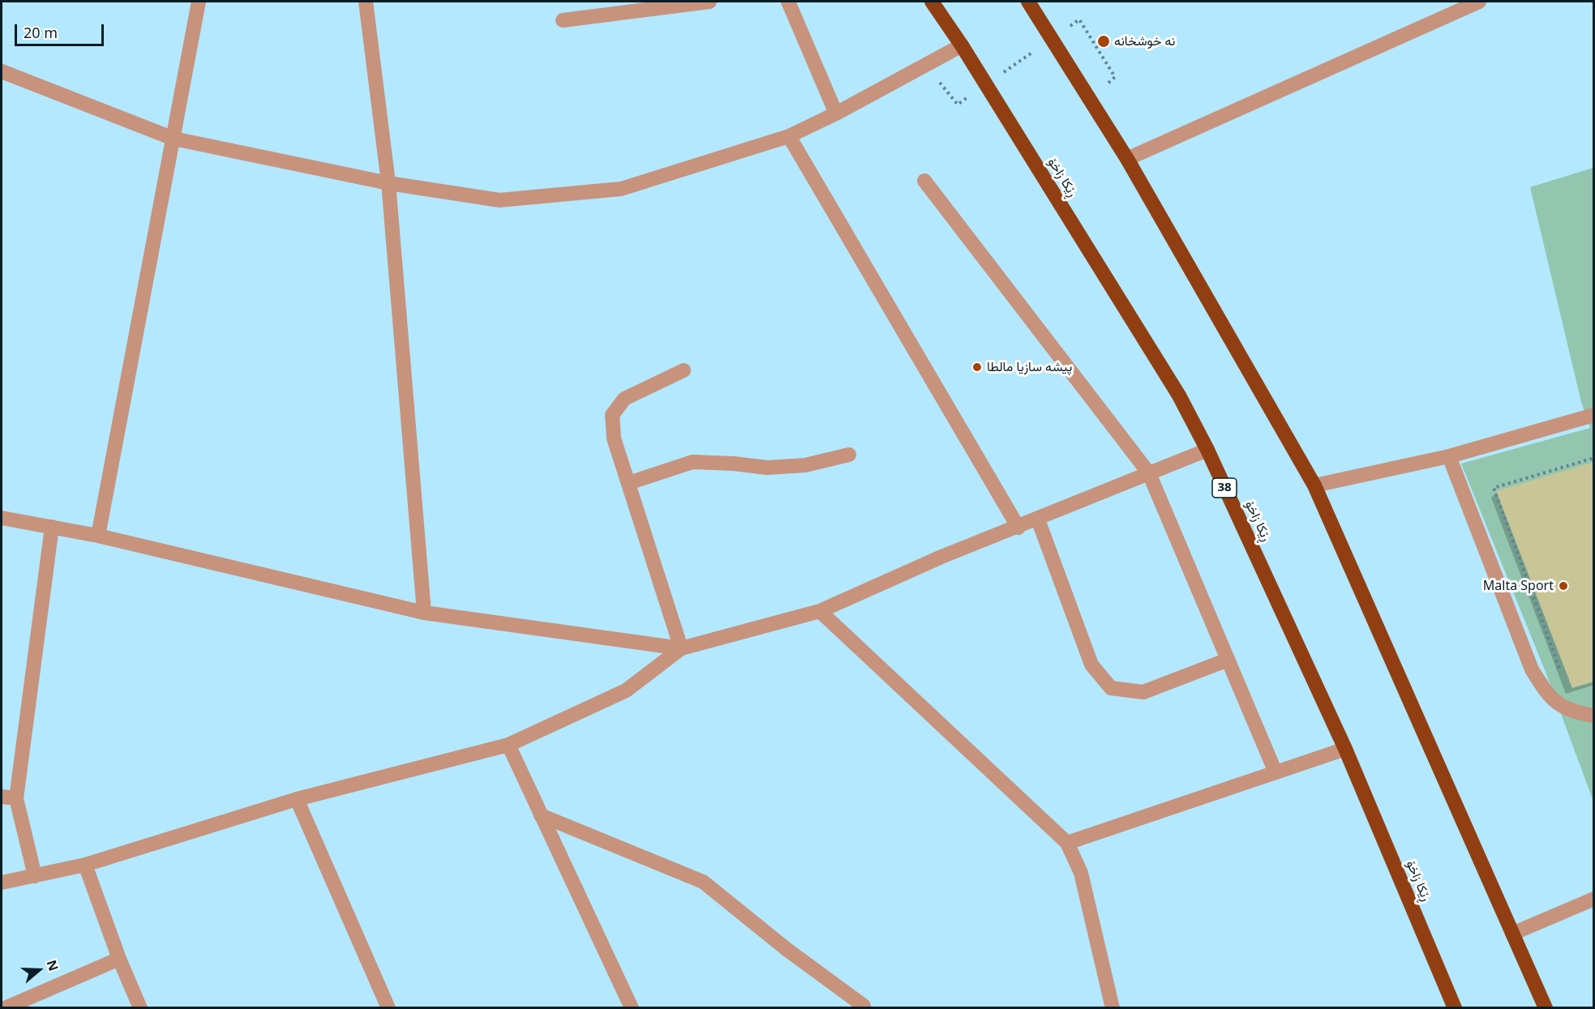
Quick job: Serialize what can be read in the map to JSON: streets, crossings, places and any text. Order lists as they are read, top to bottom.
{
  "streets": {
    "highway": ["ڕێکا زاخۆ", "38"]
  },
  "places": ["نه خوشخانه", "پيشه سازيا مالطا", "Malta Sport"],
  "scale_bar": "20 m",
  "north": "right"
}
